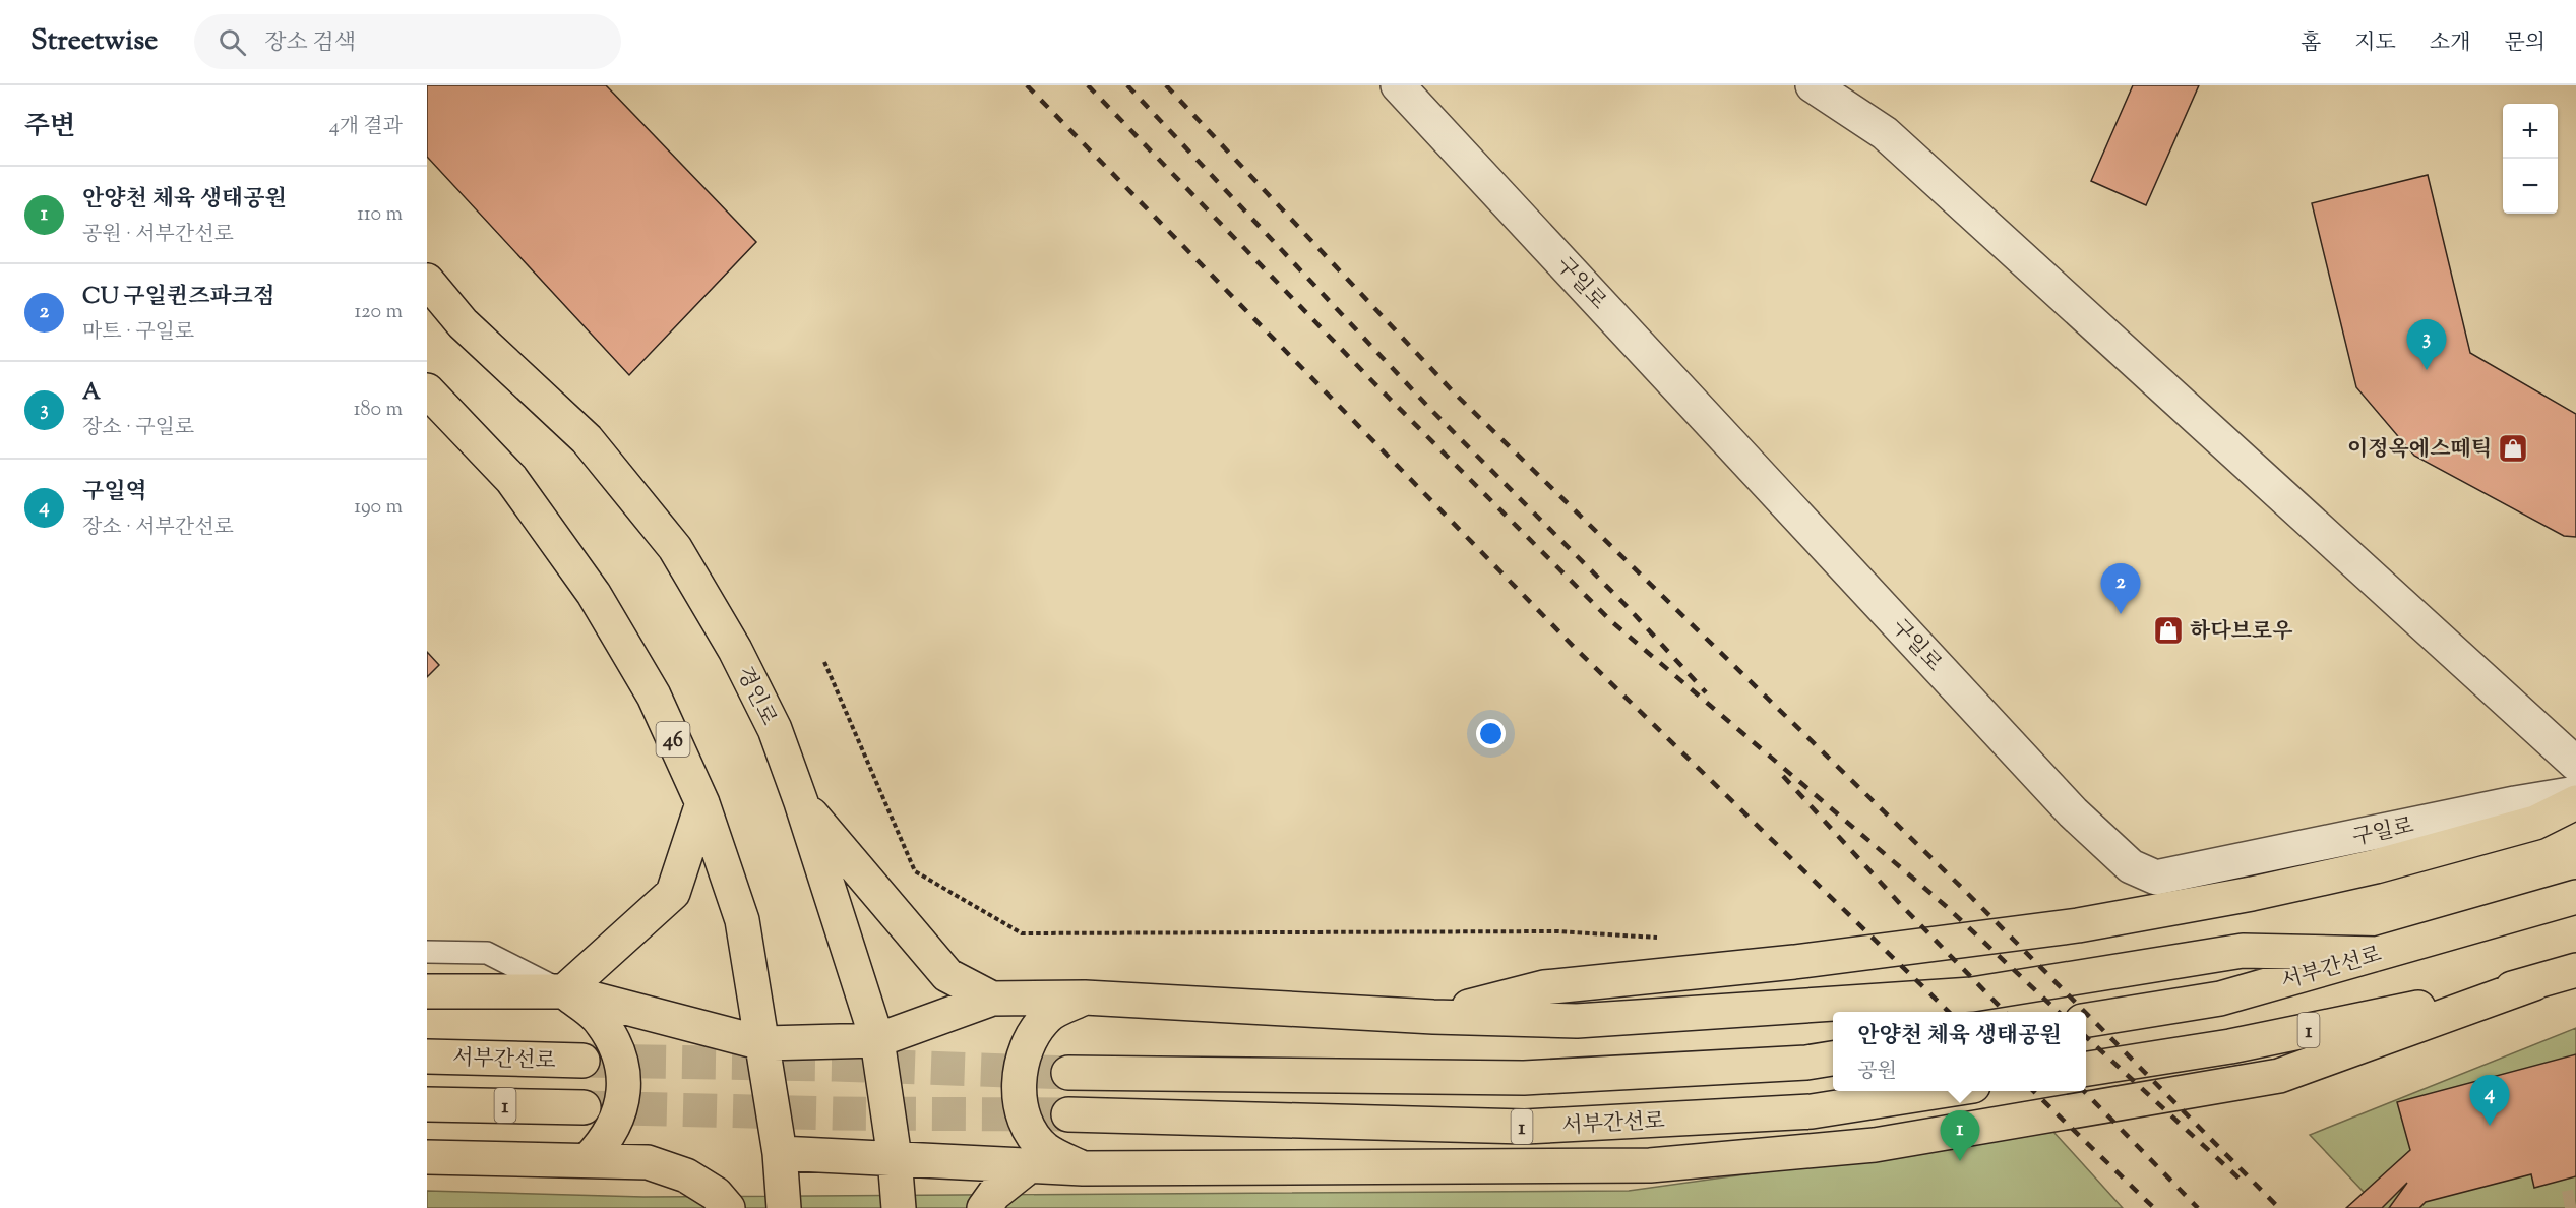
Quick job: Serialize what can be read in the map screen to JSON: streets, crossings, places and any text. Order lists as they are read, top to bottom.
{
  "streets": {
    "main road": [
      "경인로",
      "46",
      "서부간선로",
      "1"
    ],
    "street": ["구일로"]
  },
  "places": {
    "shop": ["이정옥에스떼틱", "하다브로우"]
  },
  "page": {
    "header": "Streetwise",
    "search": "장소 검색",
    "nav": [
      "홈",
      "지도",
      "소개",
      "문의"
    ],
    "heading": ["주변", "4개 결과"],
    "map_buttons": ["+", "−"],
    "list": [
      {
        "mark": "1",
        "name": "안양천 체육 생태공원",
        "note": "공원 · 서부간선로",
        "value": "110 m"
      },
      {
        "mark": "2",
        "name": "CU 구일퀸즈파크점",
        "note": "마트 · 구일로",
        "value": "120 m"
      },
      {
        "mark": "3",
        "name": "A",
        "note": "장소 · 구일로",
        "value": "180 m"
      },
      {
        "mark": "4",
        "name": "구일역",
        "note": "장소 · 서부간선로",
        "value": "190 m"
      }
    ],
    "pins": [
      "3",
      "2",
      "4",
      "1"
    ],
    "popup": ["안양천 체육 생태공원", "공원"]
  }
}
